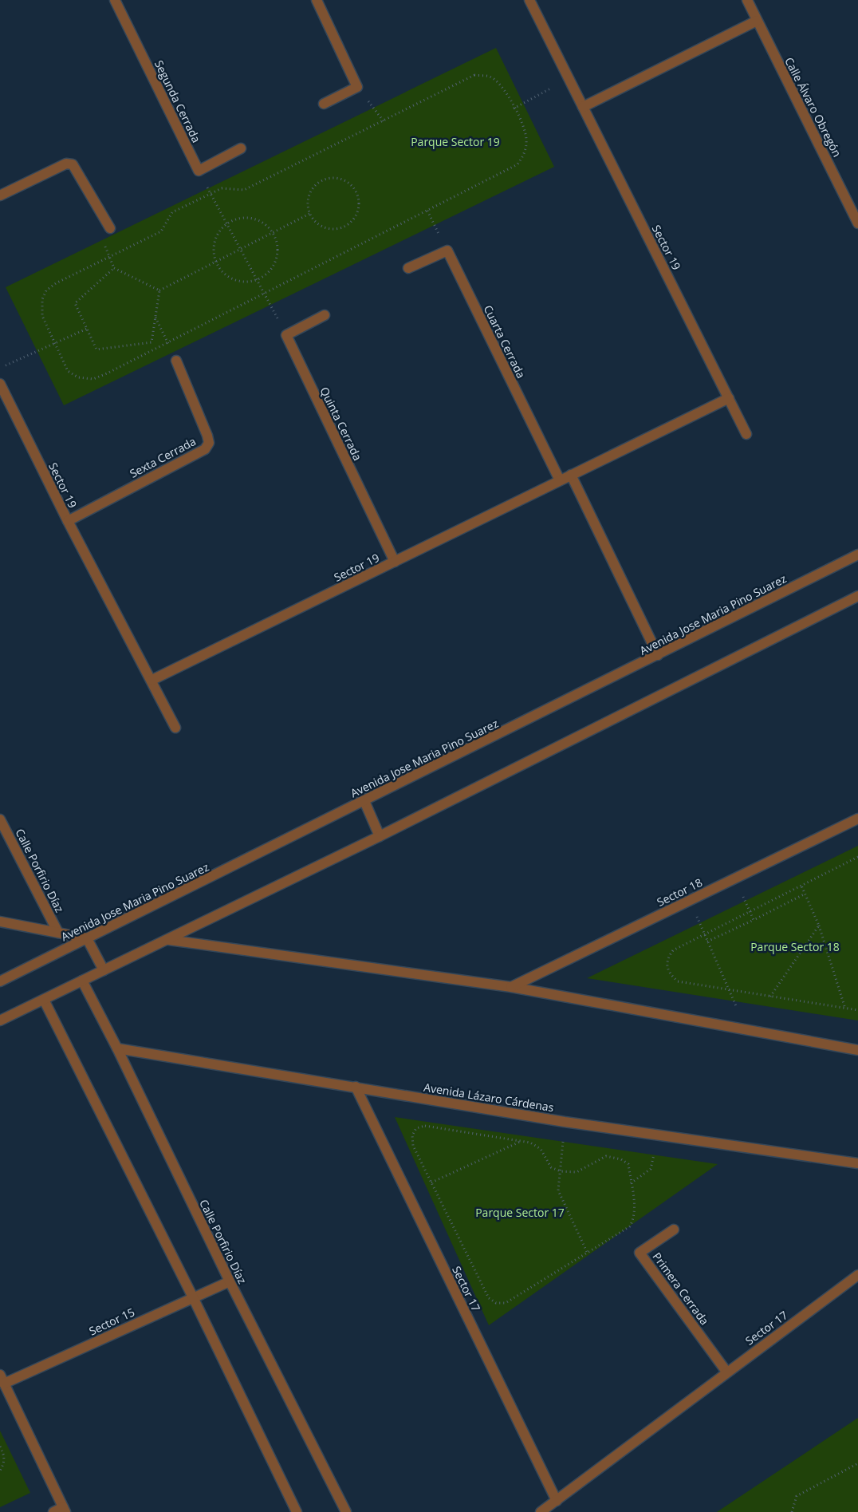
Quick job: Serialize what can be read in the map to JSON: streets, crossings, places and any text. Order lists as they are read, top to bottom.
{
  "streets": {
    "street": [
      "Segunda Cerrada",
      "Calle Álvaro Obregón",
      "Sector 19",
      "Cuarta Cerrada",
      "Quinta Cerrada",
      "Sexta Cerrada",
      "Avenida Jose Maria Pino Suarez",
      "Calle Porfirio Díaz",
      "Sector 18",
      "Avenida Lázaro Cárdenas",
      "Sector 17",
      "Primera Cerrada",
      "Sector 15"
    ]
  },
  "crossings": [
    ["Sector 19", "Cuarta Cerrada"],
    ["Sector 19", "Quinta Cerrada"],
    ["Sector 19", "Sexta Cerrada"],
    ["Calle Porfirio Díaz", "Avenida Lázaro Cárdenas"],
    ["Calle Porfirio Díaz", "Sector 15"],
    ["Avenida Lázaro Cárdenas", "Sector 17"],
    ["Sector 17", "Primera Cerrada"]
  ],
  "parks": ["Parque Sector 19", "Parque Sector 18", "Parque Sector 17"]
}
